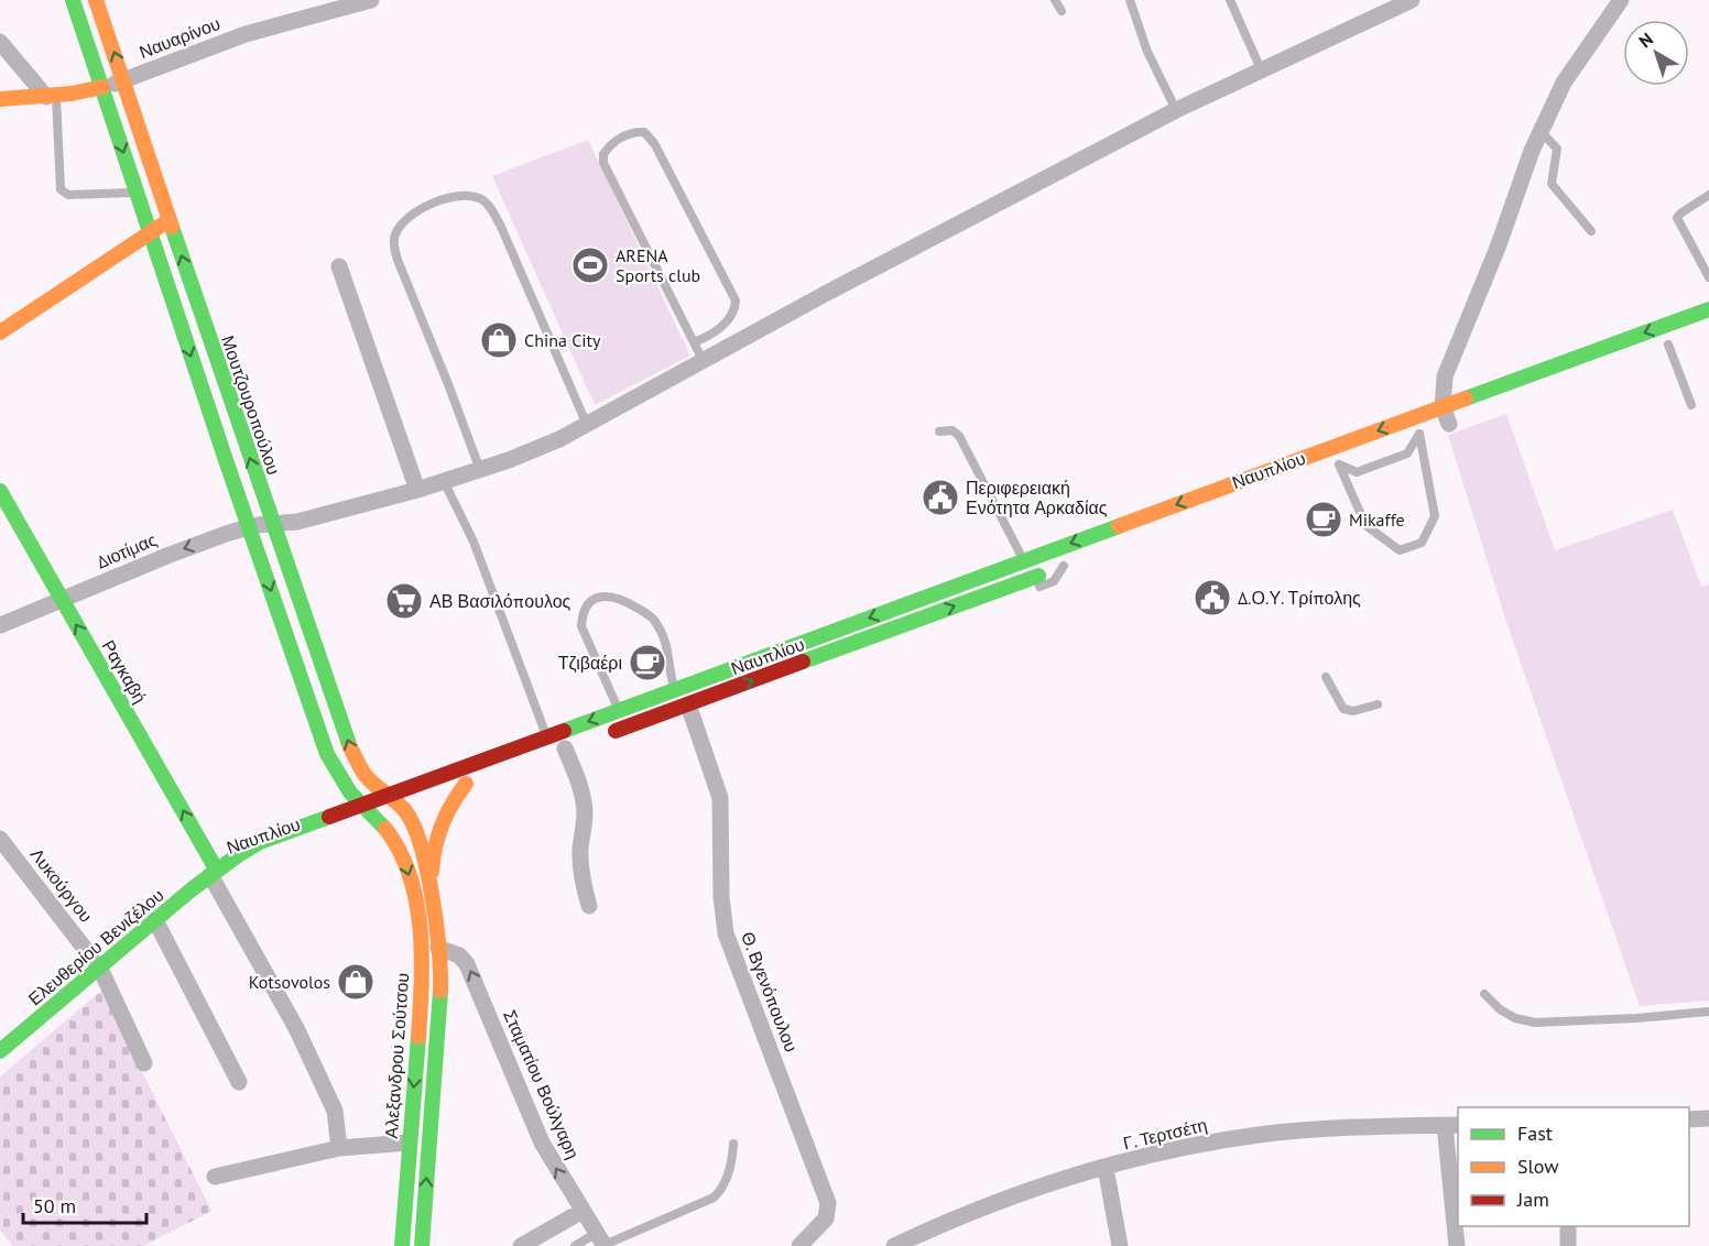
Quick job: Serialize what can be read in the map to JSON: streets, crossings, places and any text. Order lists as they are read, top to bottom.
{
  "streets": {
    "main road": [
      "Ναυαρίνου",
      "Μουτζουροπούλου",
      "Ναυπλίου",
      "Ραγκαβή",
      "Ελευθερίου Βενιζέλου",
      "Αλεξανδρου Σούτσου"
    ],
    "street": [
      "Διοτίμας",
      "Λυκούργου",
      "Θ. Βγενόπουλου",
      "Σταματίου Βούλγαρη",
      "Γ. Τερτσέτη"
    ]
  },
  "crossings": [
    ["Ναυαρίνου", "Μουτζουροπούλου"],
    ["Μουτζουροπούλου", "Ναυπλίου"],
    ["Μουτζουροπούλου", "Διοτίμας"],
    ["Μουτζουροπούλου", "Αλεξανδρου Σούτσου"],
    ["Ναυπλίου", "Ραγκαβή"],
    ["Ναυπλίου", "Ελευθερίου Βενιζέλου"],
    ["Ναυπλίου", "Θ. Βγενόπουλου"],
    ["Ναυπλίου", "Αλεξανδρου Σούτσου"],
    ["Διοτίμας", "Ραγκαβή"],
    ["Ραγκαβή", "Ελευθερίου Βενιζέλου"],
    ["Λυκούργου", "Ελευθερίου Βενιζέλου"],
    ["Αλεξανδρου Σούτσου", "Σταματίου Βούλγαρη"]
  ],
  "one_way": ["Ραγκαβή", "Σταματίου Βούλγαρη"],
  "places": {
    "sports": ["ARENA Sports club"],
    "shop": ["China City", "Kotsovolos"],
    "public building": ["Περιφερειακή Ενότητα Αρκαδίας", "Δ.Ο.Υ. Τρίπολης"],
    "cafe": ["Mikaffe", "Τζιβαέρι"],
    "supermarket": ["ΑΒ Βασιλόπουλος"]
  },
  "legend": ["Fast", "Slow", "Jam"],
  "scale_bar": "50 m",
  "north": "top left"
}
